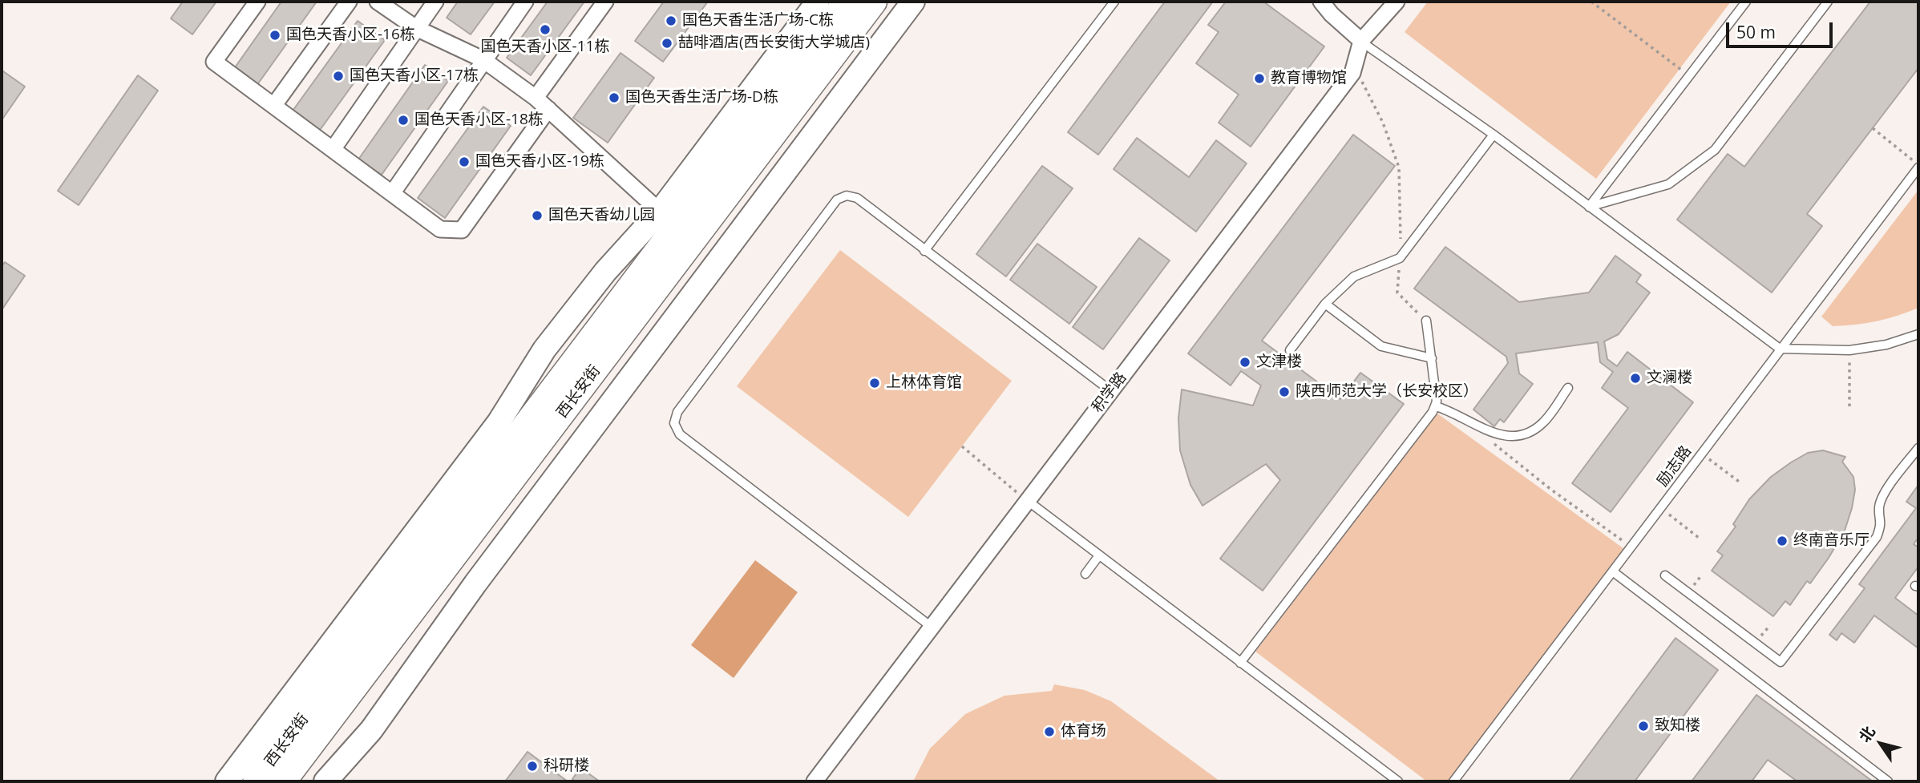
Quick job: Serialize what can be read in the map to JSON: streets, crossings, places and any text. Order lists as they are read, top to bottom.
{
  "streets": {
    "main road": ["西长安街"],
    "street": ["积学路"],
    "lane": ["励志路"]
  },
  "places": [
    "国色天香生活广场-C栋",
    "国色天香小区-11栋",
    "国色天香小区-16栋",
    "喆啡酒店(西长安街大学城店)",
    "国色天香小区-17栋",
    "教育博物馆",
    "国色天香生活广场-D栋",
    "国色天香小区-18栋",
    "国色天香小区-19栋",
    "国色天香幼儿园",
    "文津楼",
    "文澜楼",
    "上林体育馆",
    "陕西师范大学（长安校区）",
    "终南音乐厅",
    "致知楼",
    "体育场",
    "科研楼"
  ],
  "scale_bar": "50 m",
  "north": "top left"
}
